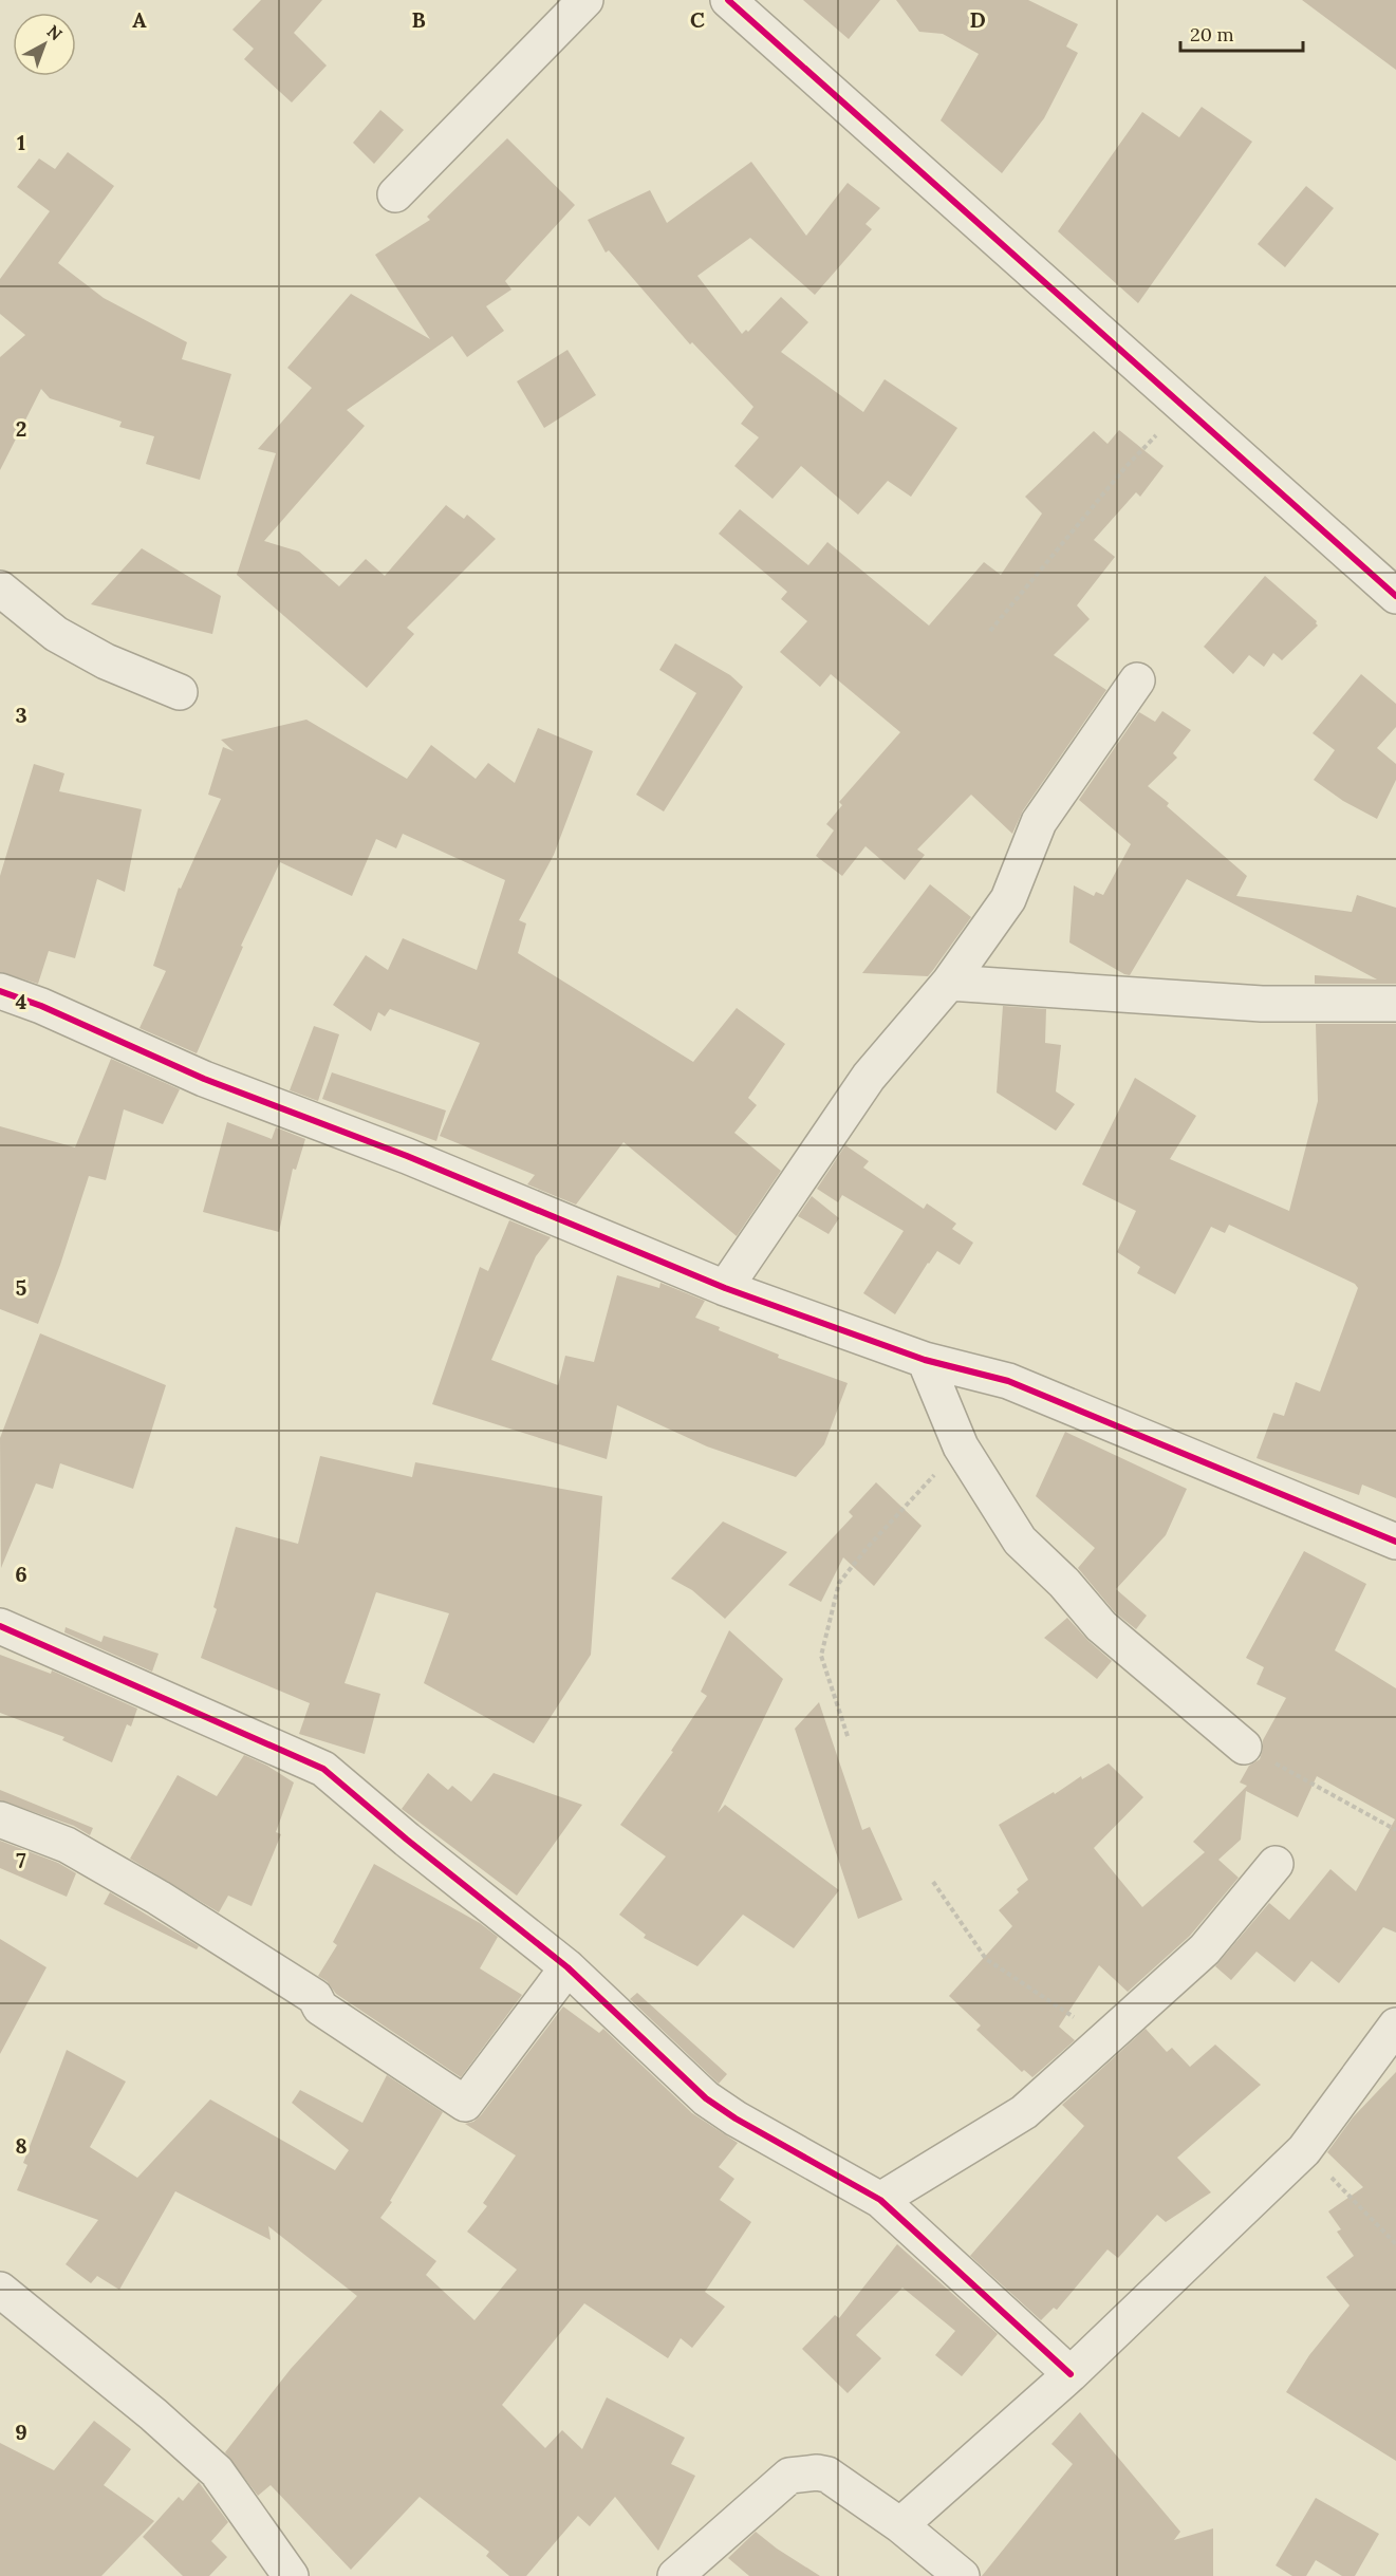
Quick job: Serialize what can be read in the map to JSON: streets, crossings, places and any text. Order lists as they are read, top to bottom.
{
  "scale_bar": "20 m",
  "north": "top right",
  "grid": {
    "columns": [
      "A",
      "B",
      "C",
      "D"
    ],
    "rows": [
      "1",
      "2",
      "3",
      "4",
      "5",
      "6",
      "7",
      "8",
      "9"
    ]
  }
}
